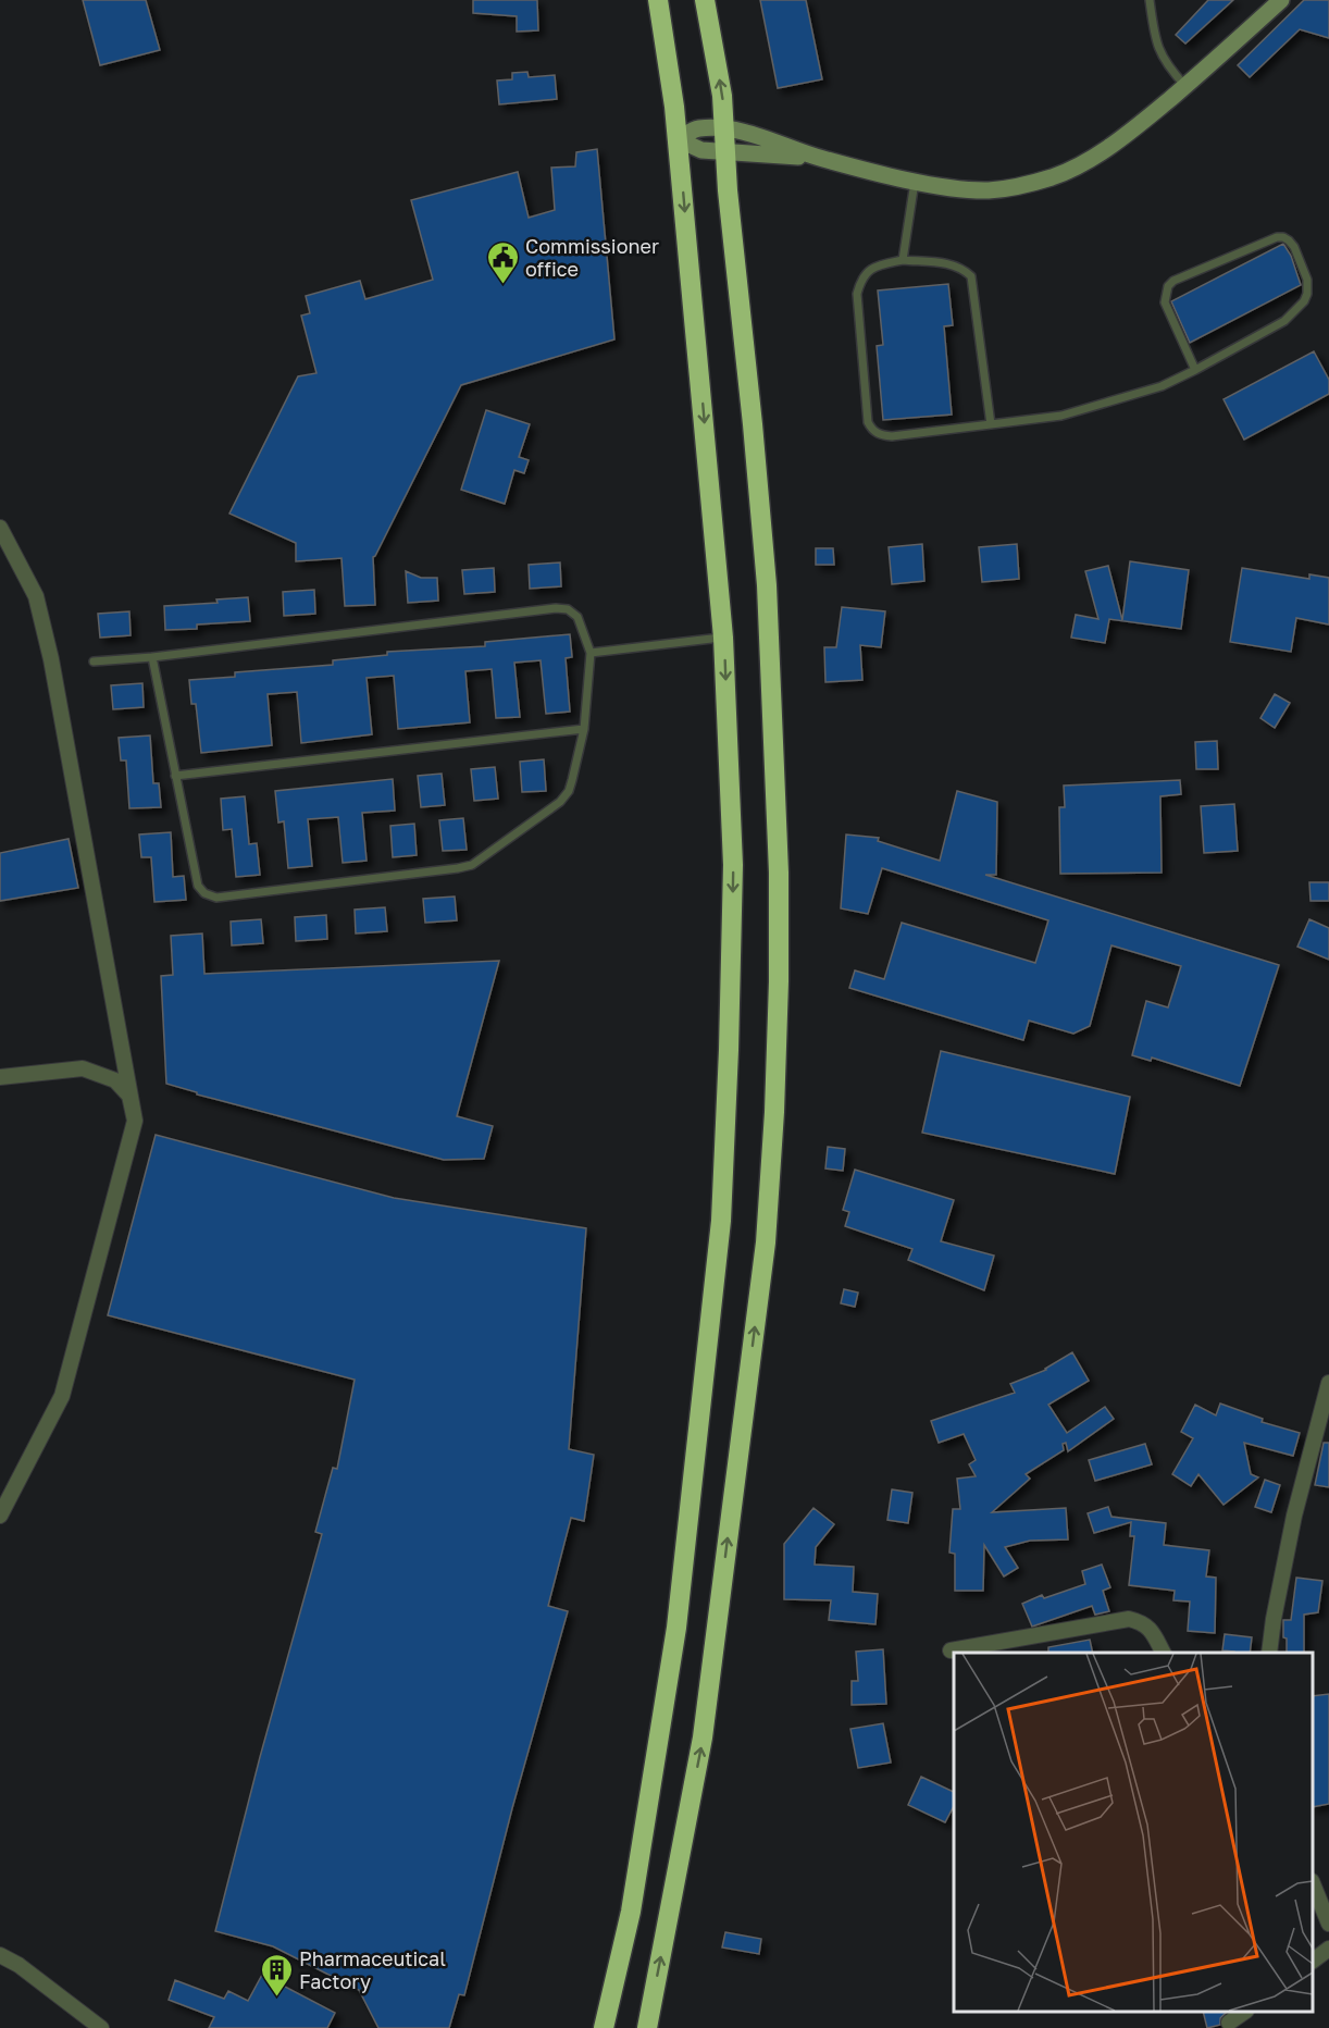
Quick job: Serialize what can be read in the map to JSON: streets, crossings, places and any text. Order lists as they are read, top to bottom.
{
  "places": {
    "public building": ["Commissioner office"],
    "building": ["Pharmaceutical Factory"]
  }
}
